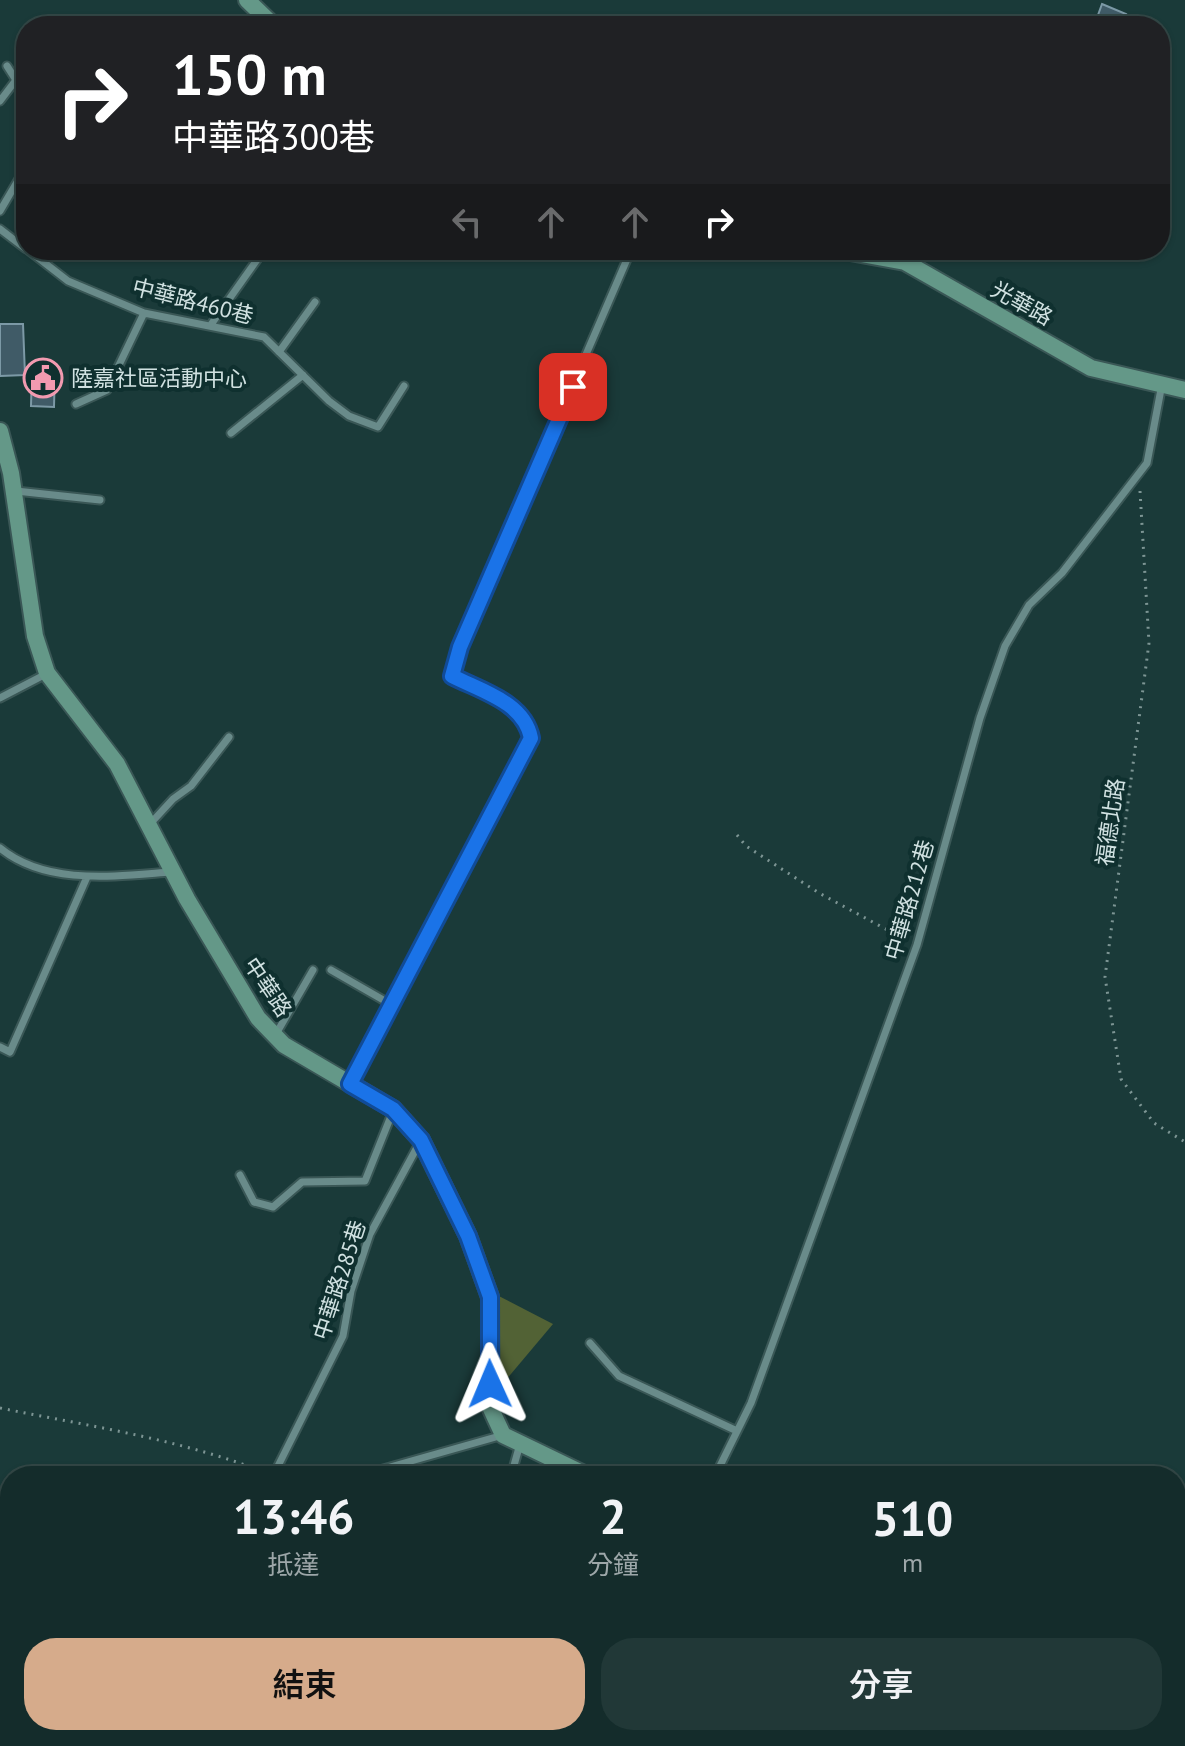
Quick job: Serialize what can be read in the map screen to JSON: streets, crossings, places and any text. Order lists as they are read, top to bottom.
{
  "streets": {
    "street": ["光華路", "中華路"],
    "lane": ["中華路460巷", "中華路212巷", "中華路285巷"],
    "path": ["福德北路"]
  },
  "crossings": [
    ["光華路", "中華路212巷"],
    ["福德北路", "中華路212巷"],
    ["中華路", "中華路285巷"]
  ],
  "places": {
    "public building": ["陸嘉社區活動中心"]
  },
  "page": {
    "turn": ["150 m", "中華路300巷"],
    "eta": [
      "13:46",
      "抵達",
      "2",
      "分鐘",
      "510",
      "m"
    ],
    "buttons": ["結束", "分享"]
  }
}
